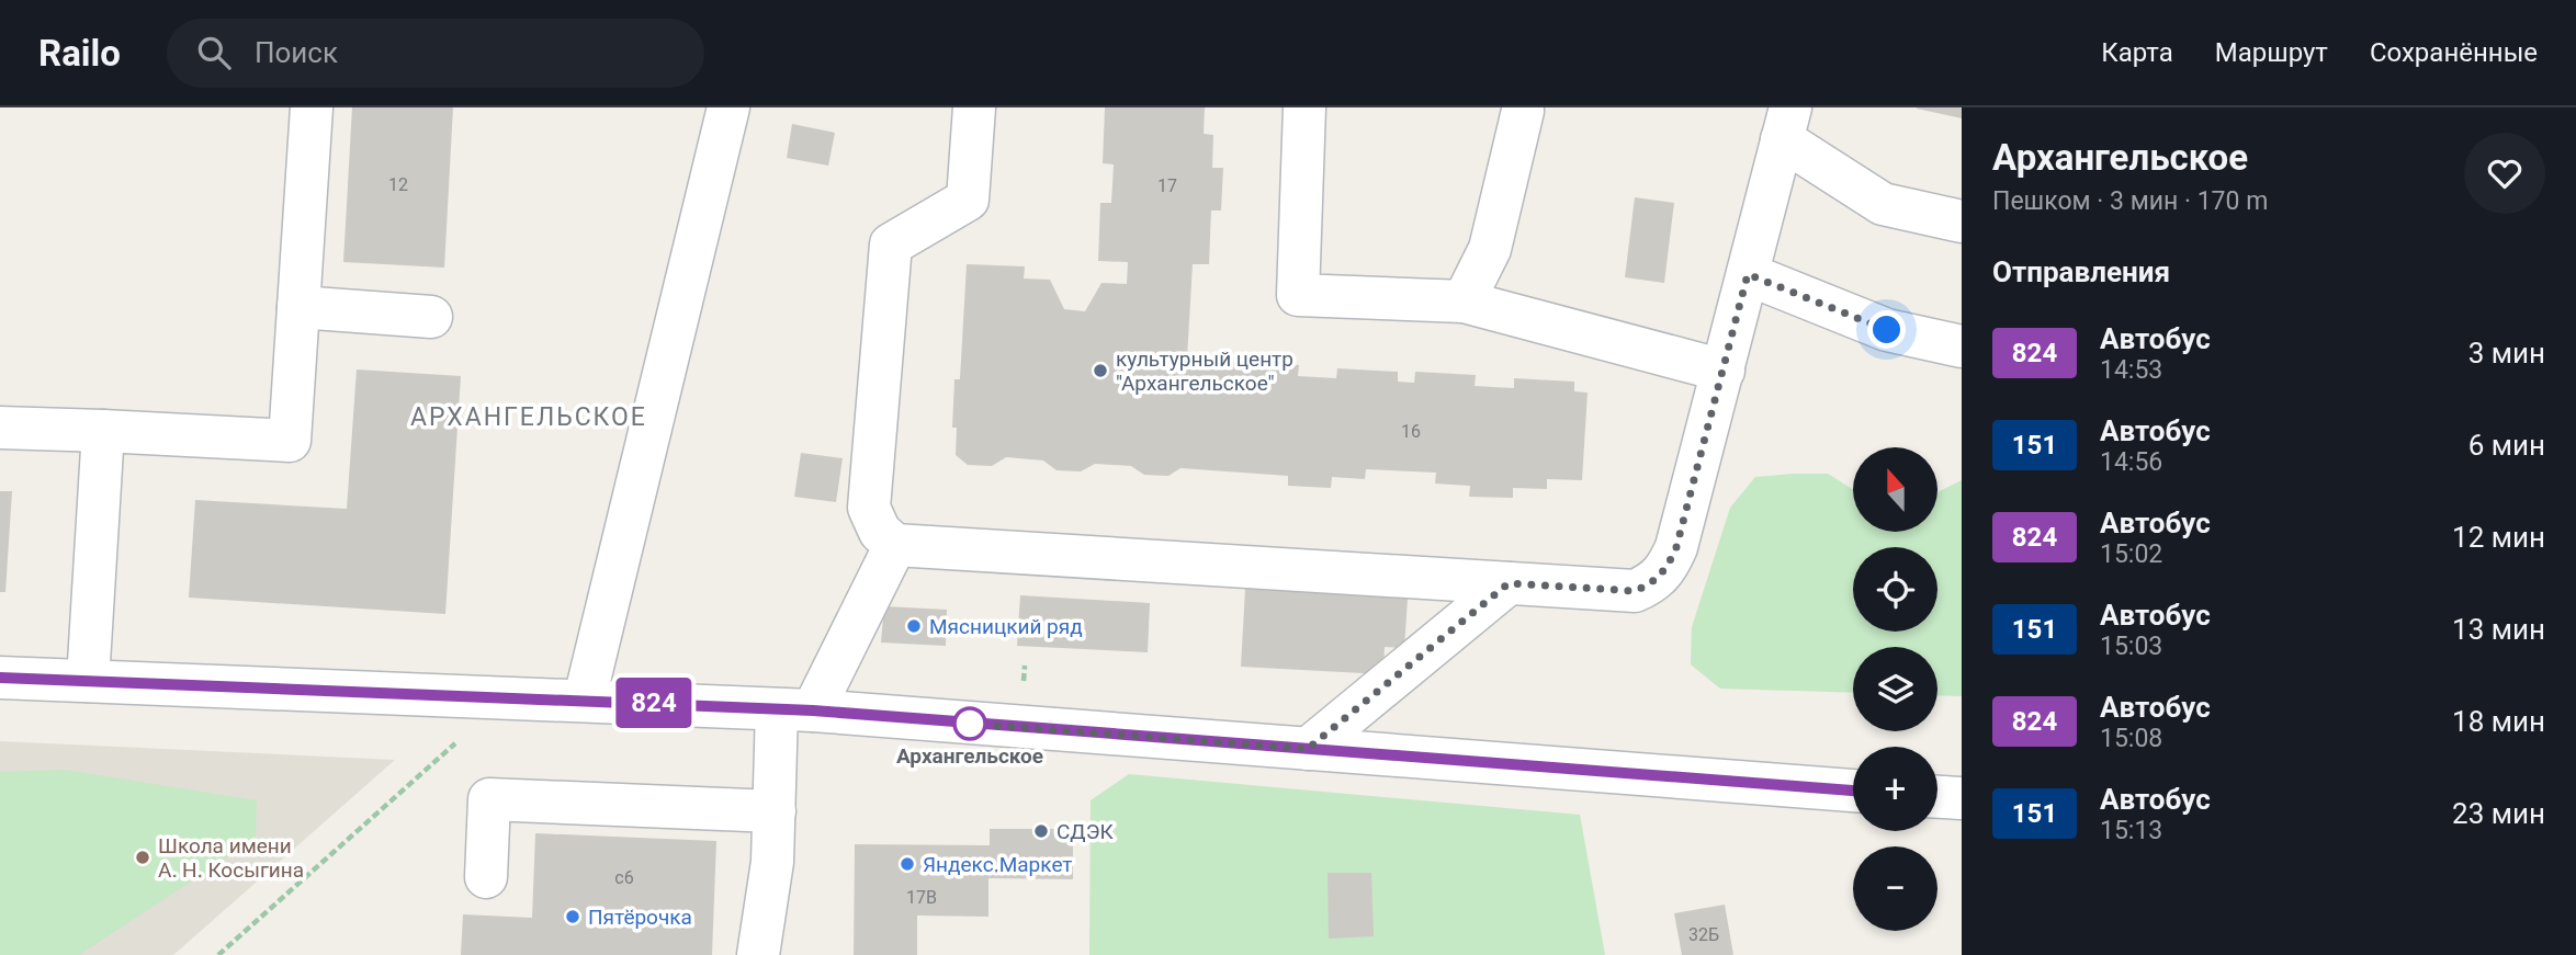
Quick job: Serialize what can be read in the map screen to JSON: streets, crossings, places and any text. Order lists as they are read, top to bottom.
{
  "districts": ["АРХАНГЕЛЬСКОЕ"],
  "places": [
    "культурный центр \"Архангельское\"",
    "Мясницкий ряд",
    "Архангельское",
    "СДЭК",
    "Школа имени А. Н. Косыгина",
    "Яндекс.Маркет",
    "Пятёрочка"
  ],
  "lines": ["bus line 824"],
  "house_numbers": [
    "12",
    "17",
    "16",
    "с6",
    "17В",
    "32Б"
  ],
  "north": "top",
  "page": {
    "header": "Railo",
    "search": "Поиск",
    "nav": ["Карта", "Маршрут", "Сохранённые"],
    "on_map": "824",
    "heading": [
      ["Архангельское", "Пешком · 3 мин · 170 m"],
      "Отправления"
    ],
    "list": [
      {
        "mark": "824",
        "name": "Автобус",
        "note": "14:53",
        "value": "3 мин"
      },
      {
        "mark": "151",
        "name": "Автобус",
        "note": "14:56",
        "value": "6 мин"
      },
      {
        "mark": "824",
        "name": "Автобус",
        "note": "15:02",
        "value": "12 мин"
      },
      {
        "mark": "151",
        "name": "Автобус",
        "note": "15:03",
        "value": "13 мин"
      },
      {
        "mark": "824",
        "name": "Автобус",
        "note": "15:08",
        "value": "18 мин"
      },
      {
        "mark": "151",
        "name": "Автобус",
        "note": "15:13",
        "value": "23 мин"
      }
    ],
    "map_buttons": ["+", "−"]
  }
}
